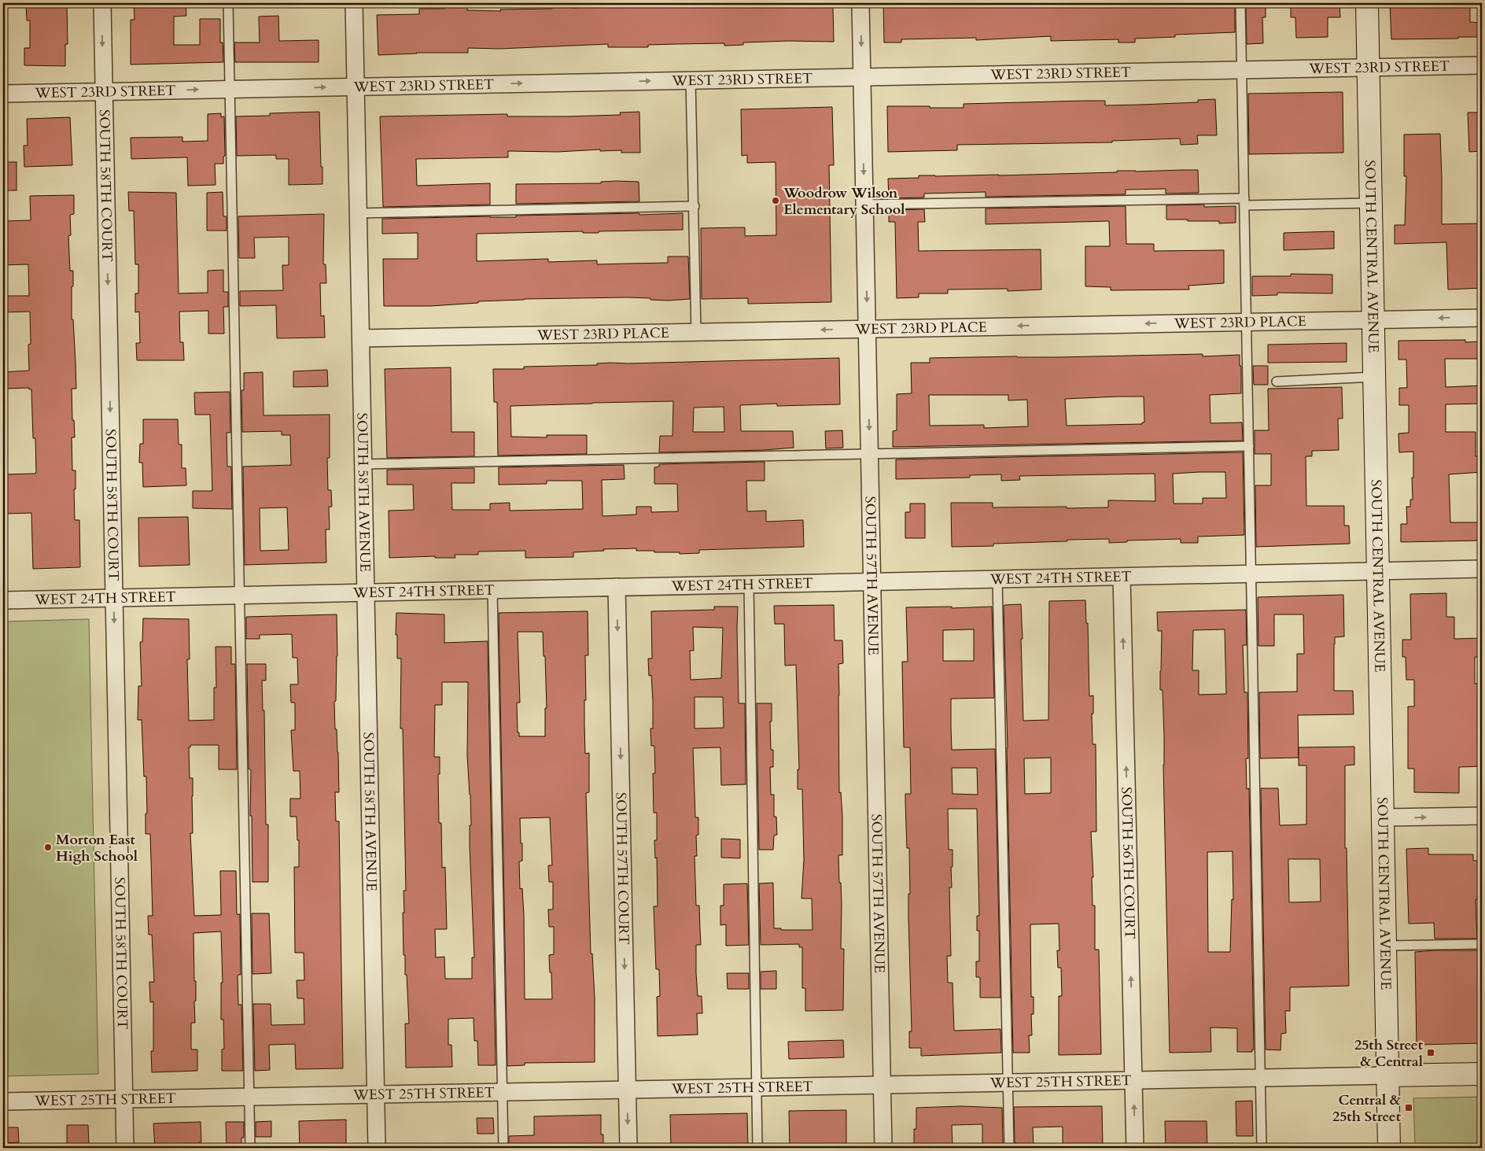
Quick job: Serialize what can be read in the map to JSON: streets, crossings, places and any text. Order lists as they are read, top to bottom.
{
  "streets": {
    "street": [
      "WEST 23RD STREET",
      "SOUTH 58TH COURT",
      "SOUTH CENTRAL AVENUE",
      "WEST 23RD PLACE",
      "SOUTH 58TH AVENUE",
      "SOUTH 57TH AVENUE",
      "WEST 24TH STREET",
      "SOUTH 56TH COURT",
      "SOUTH 57TH COURT",
      "WEST 25TH STREET"
    ]
  },
  "crossings": [
    ["WEST 23RD STREET", "SOUTH 58TH COURT"],
    ["WEST 23RD STREET", "SOUTH CENTRAL AVENUE"],
    ["WEST 23RD STREET", "SOUTH 58TH AVENUE"],
    ["WEST 23RD STREET", "SOUTH 57TH AVENUE"],
    ["SOUTH 58TH COURT", "WEST 24TH STREET"],
    ["SOUTH 58TH COURT", "WEST 25TH STREET"],
    ["SOUTH CENTRAL AVENUE", "WEST 23RD PLACE"],
    ["SOUTH CENTRAL AVENUE", "WEST 24TH STREET"],
    ["SOUTH CENTRAL AVENUE", "WEST 25TH STREET"],
    ["WEST 23RD PLACE", "SOUTH 58TH AVENUE"],
    ["WEST 23RD PLACE", "SOUTH 57TH AVENUE"],
    ["SOUTH 58TH AVENUE", "WEST 24TH STREET"],
    ["SOUTH 58TH AVENUE", "WEST 25TH STREET"],
    ["SOUTH 57TH AVENUE", "WEST 24TH STREET"],
    ["SOUTH 57TH AVENUE", "WEST 25TH STREET"],
    ["WEST 24TH STREET", "SOUTH 56TH COURT"],
    ["WEST 24TH STREET", "SOUTH 57TH COURT"],
    ["SOUTH 56TH COURT", "WEST 25TH STREET"],
    ["SOUTH 57TH COURT", "WEST 25TH STREET"]
  ],
  "one_way": [
    "WEST 23RD STREET",
    "SOUTH 58TH COURT",
    "WEST 23RD PLACE",
    "SOUTH 57TH AVENUE",
    "SOUTH 56TH COURT",
    "SOUTH 57TH COURT"
  ],
  "places": {
    "other": ["Woodrow Wilson Elementary School", "Morton East High School"],
    "transit": ["25th Street & Central", "Central & 25th Street"]
  }
}
